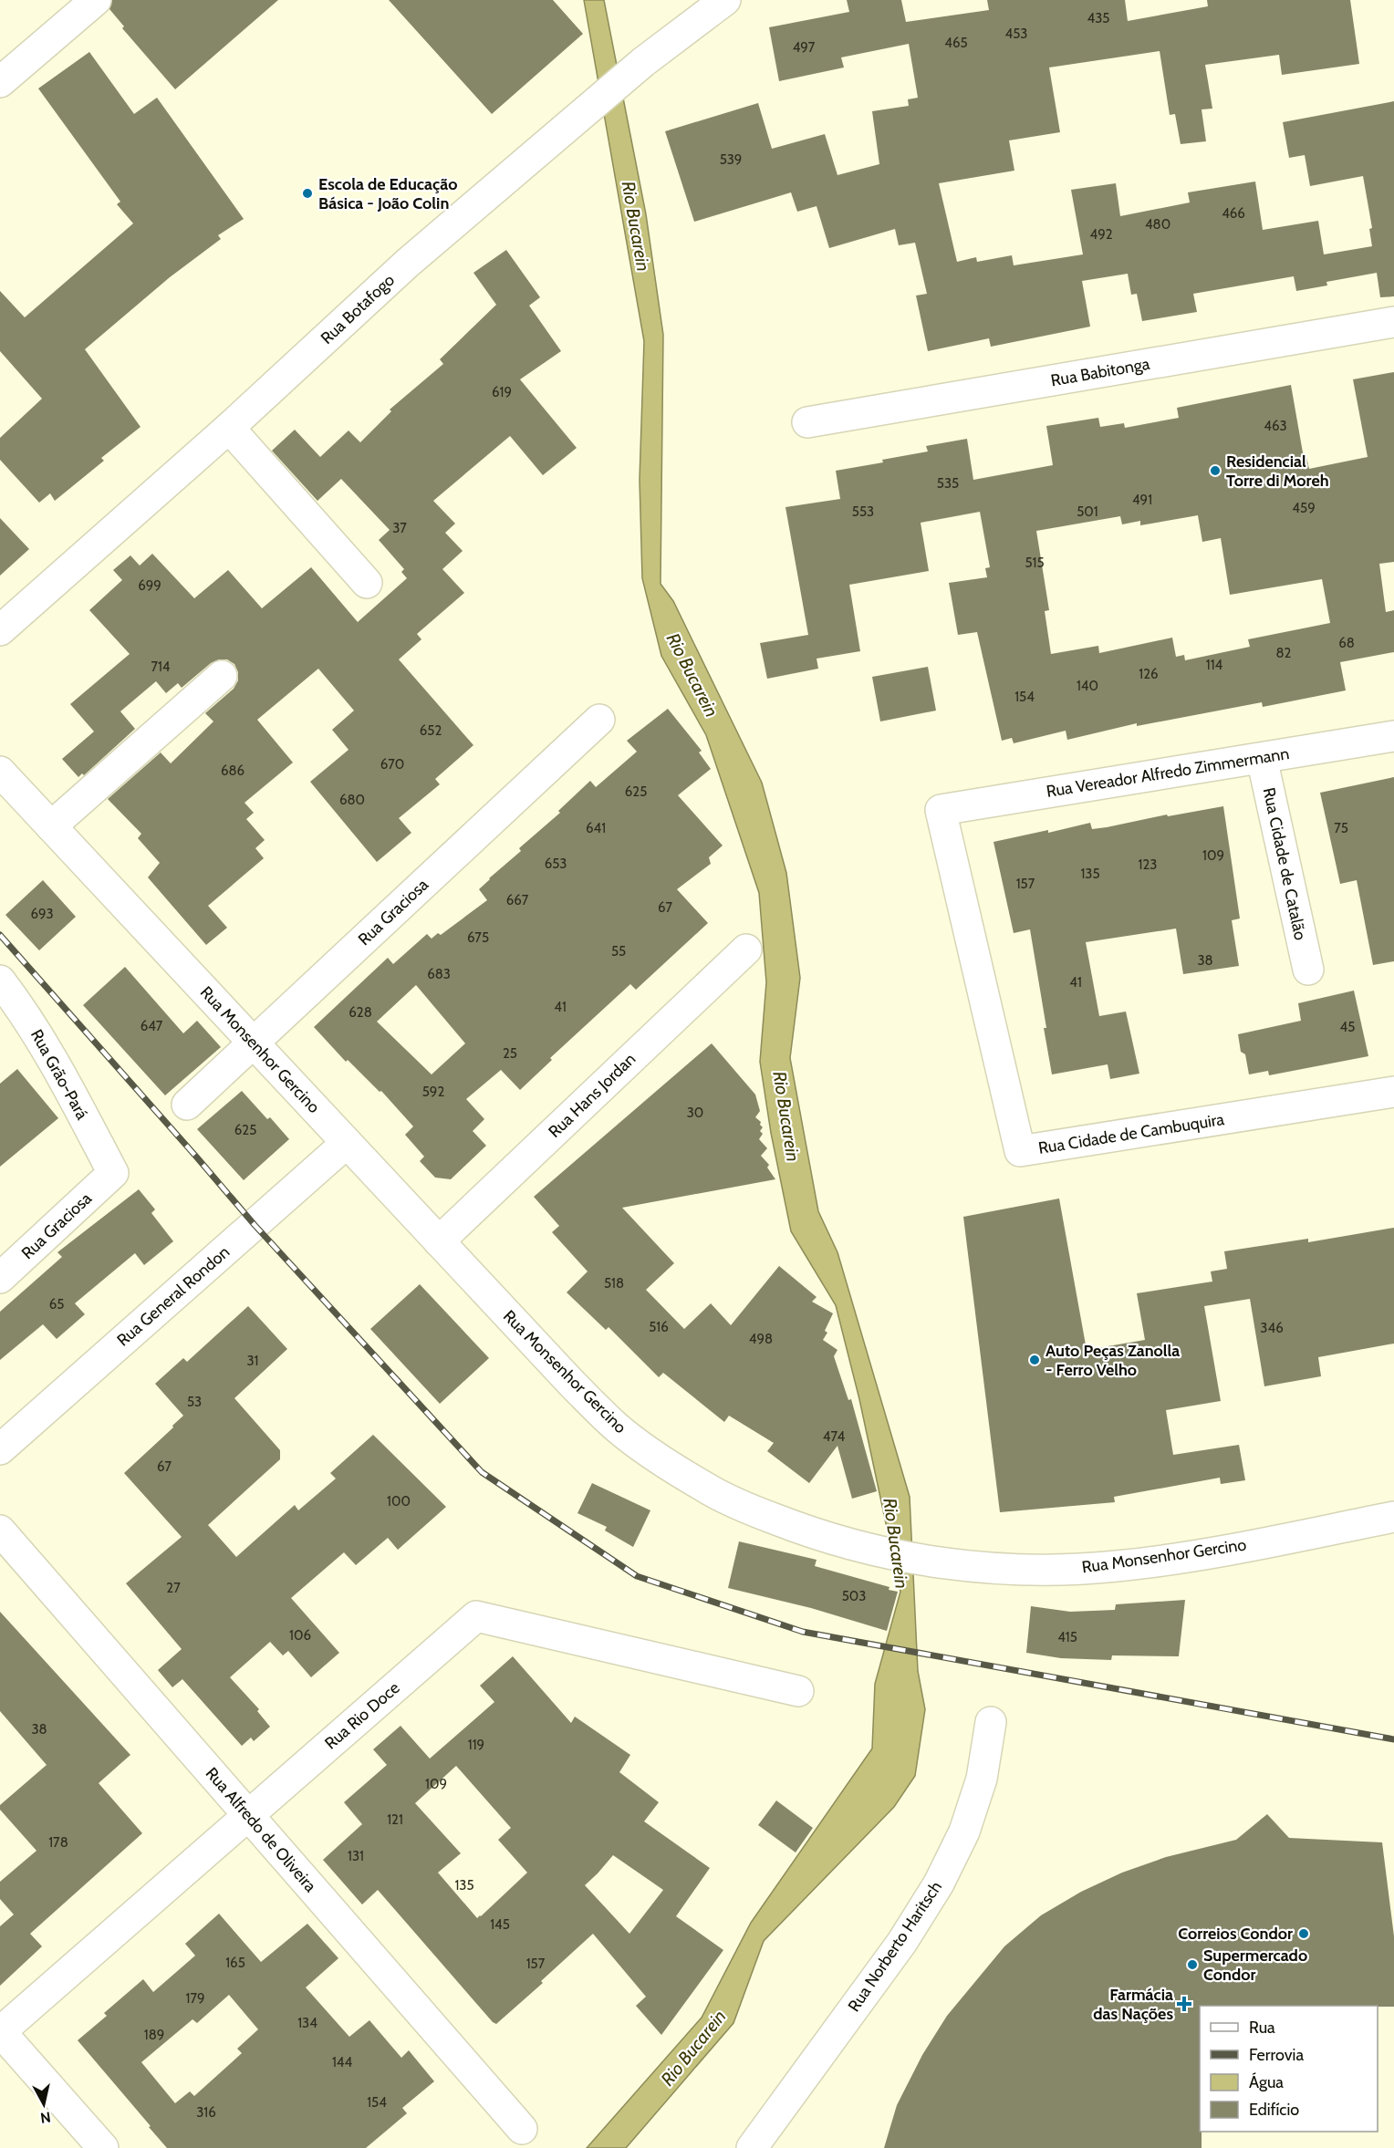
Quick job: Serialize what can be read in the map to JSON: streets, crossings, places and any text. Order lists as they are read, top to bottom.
{
  "streets": {
    "street": [
      "Rua Botafogo",
      "Rua Babitonga",
      "Rua Vereador Alfredo Zimmermann",
      "Rua Cidade de Catalão",
      "Rua Graciosa",
      "Rua Monsenhor Gercino",
      "Rua Grão-Pará",
      "Rua Hans Jordan",
      "Rua Cidade de Cambuquira",
      "Rua General Rondon",
      "Rua Rio Doce",
      "Rua Alfredo de Oliveira",
      "Rua Norberto Haritsch"
    ]
  },
  "crossings": [
    ["Rua Vereador Alfredo Zimmermann", "Rua Cidade de Catalão"],
    ["Rua Vereador Alfredo Zimmermann", "Rua Cidade de Cambuquira"],
    ["Rua Graciosa", "Rua Monsenhor Gercino"],
    ["Rua Graciosa", "Rua Grão-Pará"],
    ["Rua Monsenhor Gercino", "Rua Hans Jordan"],
    ["Rua Monsenhor Gercino", "Rua General Rondon"],
    ["Rua Rio Doce", "Rua Alfredo de Oliveira"]
  ],
  "water": ["Rio Bucarein"],
  "places": {
    "other": [
      "Escola de Educação Básica - João Colin",
      "Residencial Torre di Moreh",
      "Auto Peças Zanolla - Ferro Velho",
      "Correios Condor",
      "Supermercado Condor"
    ],
    "health": ["Farmácia das Nações"]
  },
  "house_numbers": [
    "435",
    "453",
    "465",
    "497",
    "539",
    "466",
    "480",
    "492",
    "619",
    "463",
    "535",
    "491",
    "459",
    "553",
    "501",
    "37",
    "515",
    "699",
    "68",
    "82",
    "114",
    "714",
    "126",
    "140",
    "154",
    "652",
    "670",
    "686",
    "625",
    "680",
    "641",
    "75",
    "109",
    "653",
    "123",
    "135",
    "157",
    "667",
    "67",
    "693",
    "675",
    "55",
    "38",
    "683",
    "41",
    "41",
    "628",
    "647",
    "45",
    "25",
    "592",
    "30",
    "625",
    "518",
    "65",
    "516",
    "346",
    "498",
    "31",
    "53",
    "474",
    "67",
    "100",
    "27",
    "503",
    "106",
    "415",
    "38",
    "119",
    "109",
    "121",
    "178",
    "131",
    "135",
    "145",
    "165",
    "157",
    "179",
    "134",
    "189",
    "144",
    "154",
    "316"
  ],
  "legend": [
    "Rua",
    "Ferrovia",
    "Água",
    "Edifício"
  ],
  "north": "bottom"
}
